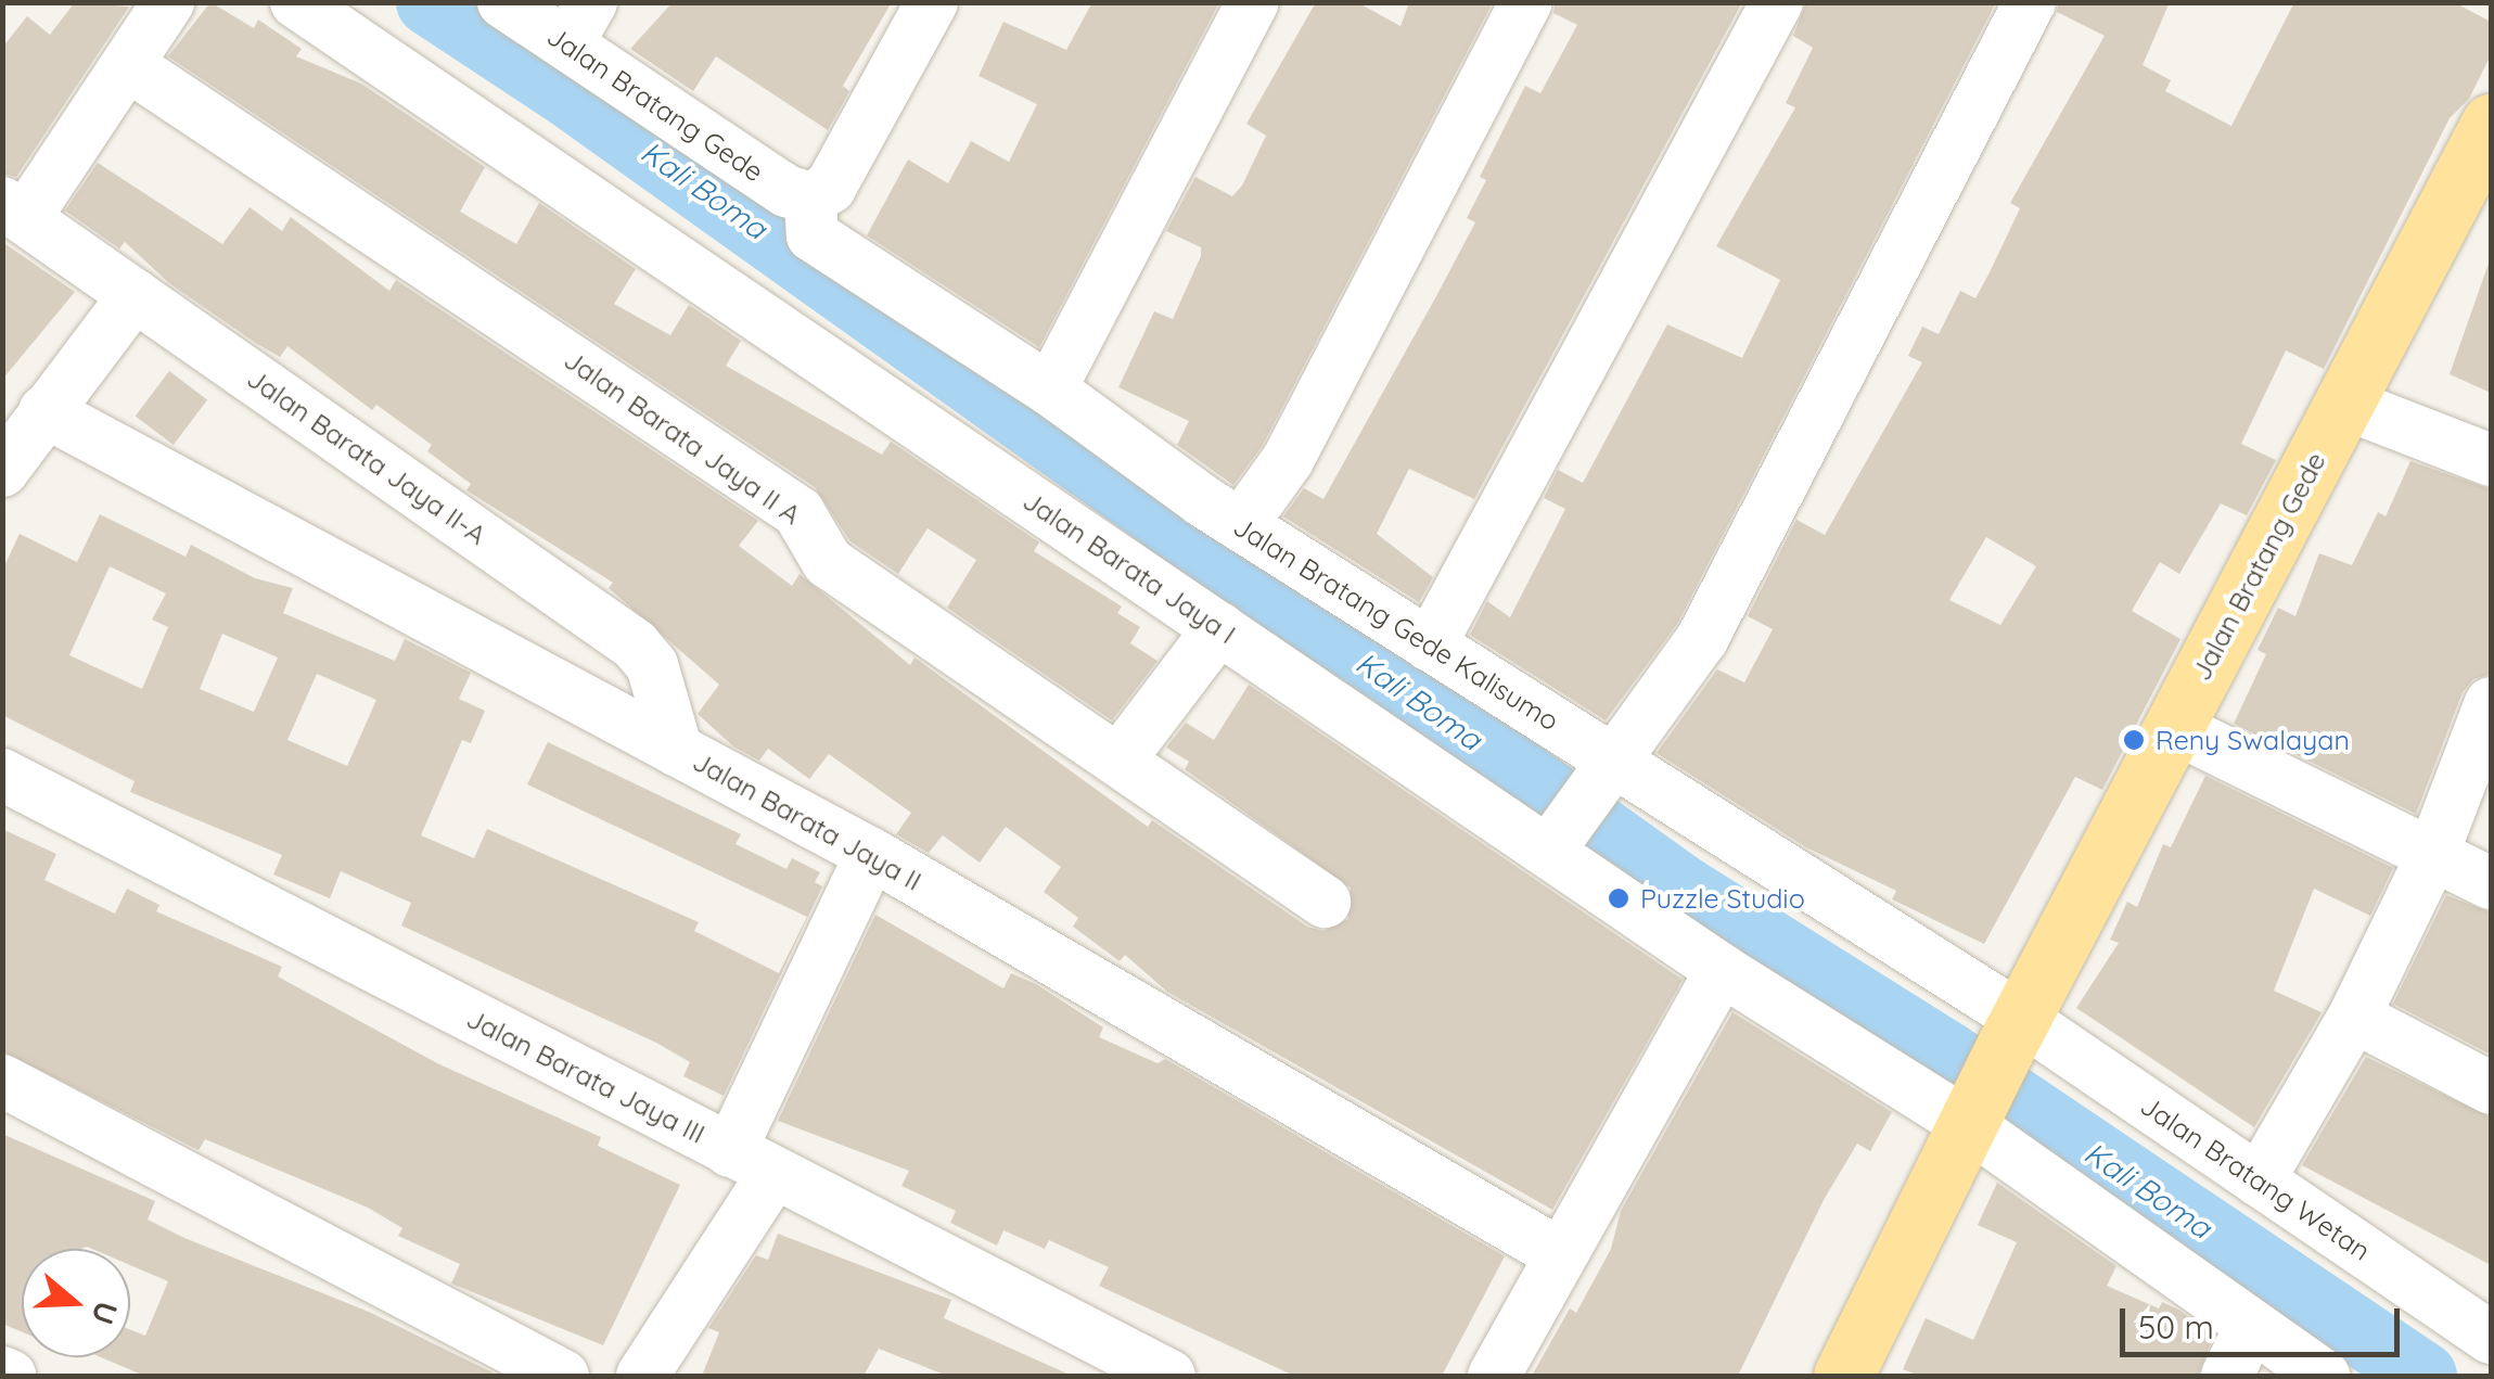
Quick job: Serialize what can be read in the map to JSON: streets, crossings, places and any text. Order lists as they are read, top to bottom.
{
  "streets": {
    "main road": ["Jalan Bratang Gede"],
    "street": [
      "Jalan Barata Jaya II A",
      "Jalan Barata Jaya II-A",
      "Jalan Barata Jaya I",
      "Jalan Bratang Gede Kalisumo",
      "Jalan Barata Jaya II",
      "Jalan Barata Jaya III",
      "Jalan Bratang Wetan"
    ]
  },
  "crossings": [
    ["Jalan Bratang Gede", "Jalan Barata Jaya I"],
    ["Jalan Bratang Gede", "Jalan Bratang Gede Kalisumo"],
    ["Jalan Bratang Gede", "Jalan Bratang Wetan"],
    ["Jalan Barata Jaya II-A", "Jalan Barata Jaya II"],
    ["Jalan Bratang Gede Kalisumo", "Jalan Bratang Wetan"]
  ],
  "water": ["Kali Boma"],
  "places": ["Reny Swalayan", "Puzzle Studio"],
  "scale_bar": "50 m",
  "north": "right"
}
